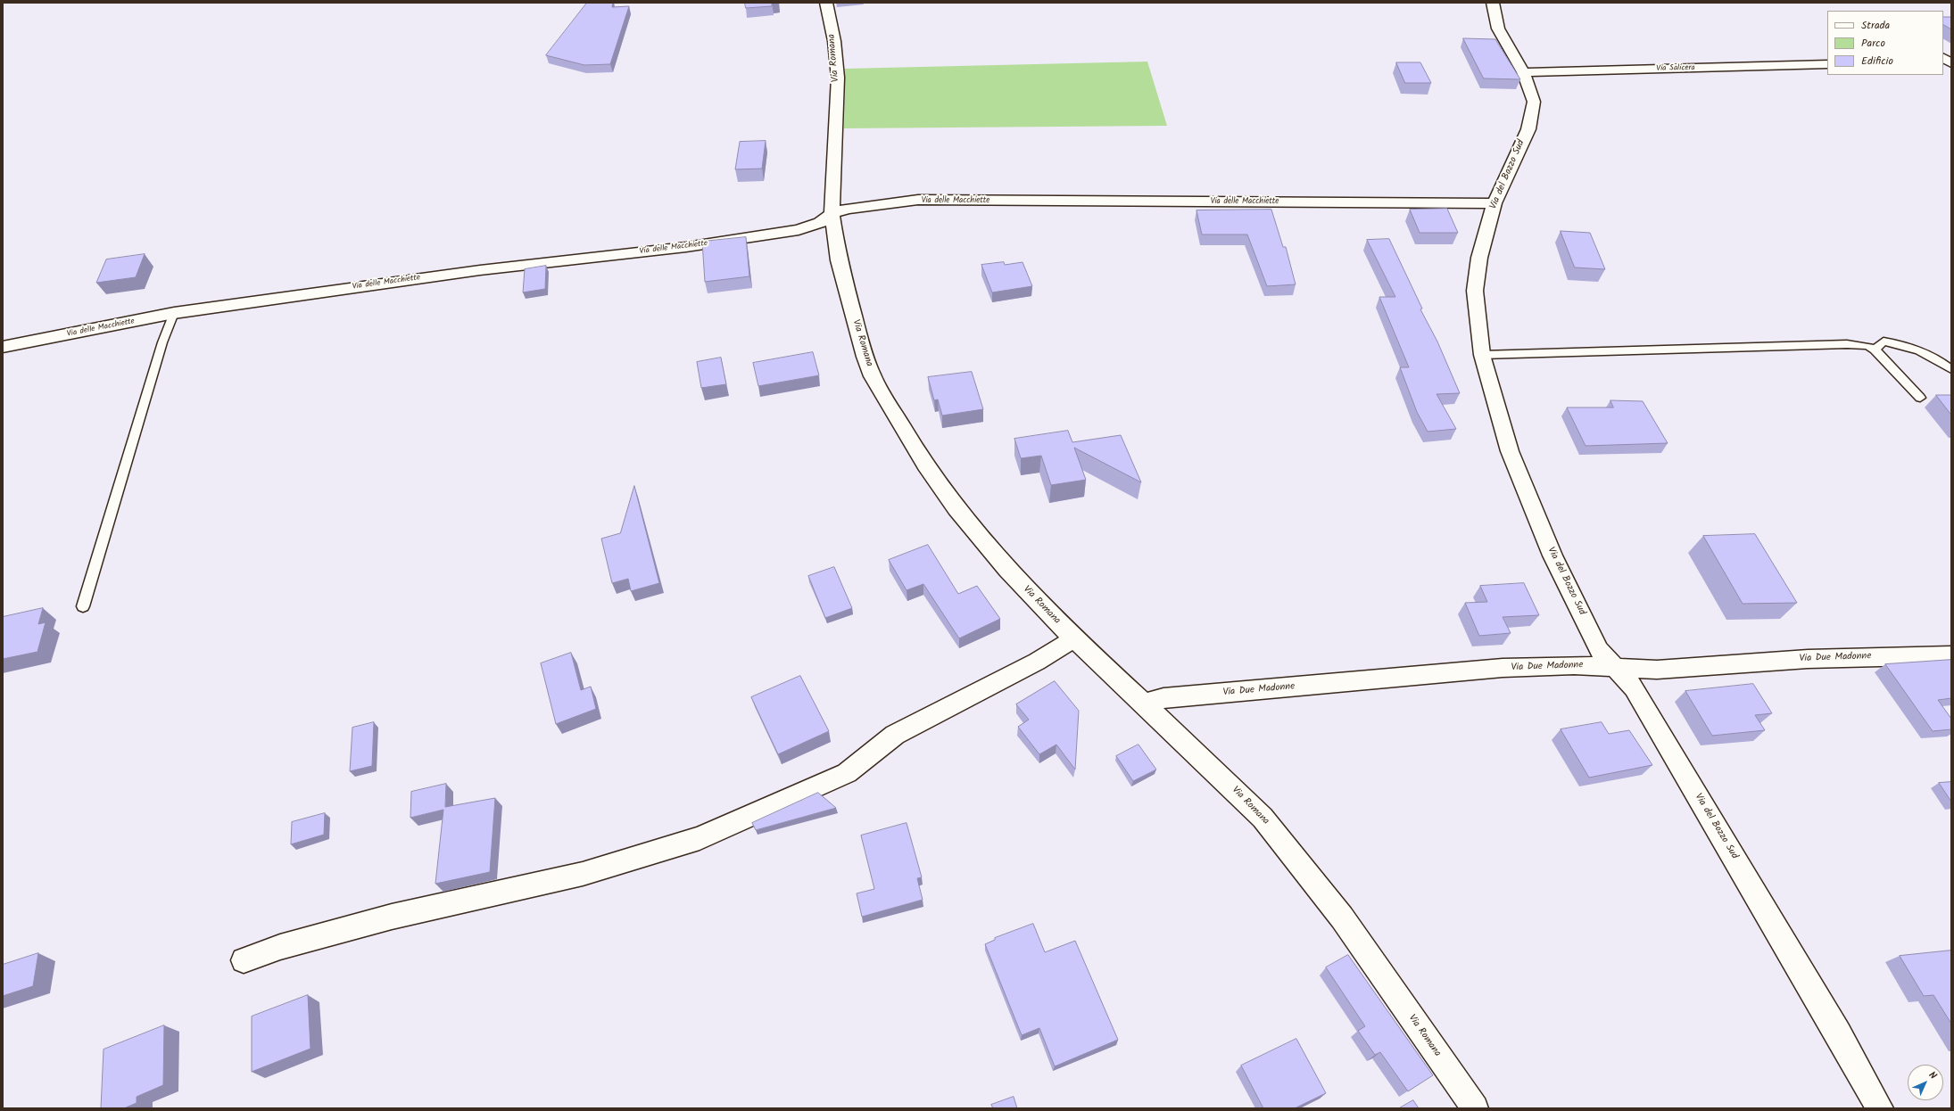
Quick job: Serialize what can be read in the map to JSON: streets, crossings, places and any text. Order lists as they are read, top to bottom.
{
  "streets": {
    "street": [
      "Via Romana",
      "Via Salicera",
      "Via del Bozzo Sud",
      "Via delle Macchiette",
      "Via Due Madonne"
    ]
  },
  "crossings": [
    ["Via Romana", "Via delle Macchiette"],
    ["Via Romana", "Via Due Madonne"],
    ["Via Salicera", "Via del Bozzo Sud"],
    ["Via del Bozzo Sud", "Via delle Macchiette"],
    ["Via del Bozzo Sud", "Via Due Madonne"]
  ],
  "legend": ["Strada", "Parco", "Edificio"],
  "north": "top right"
}
